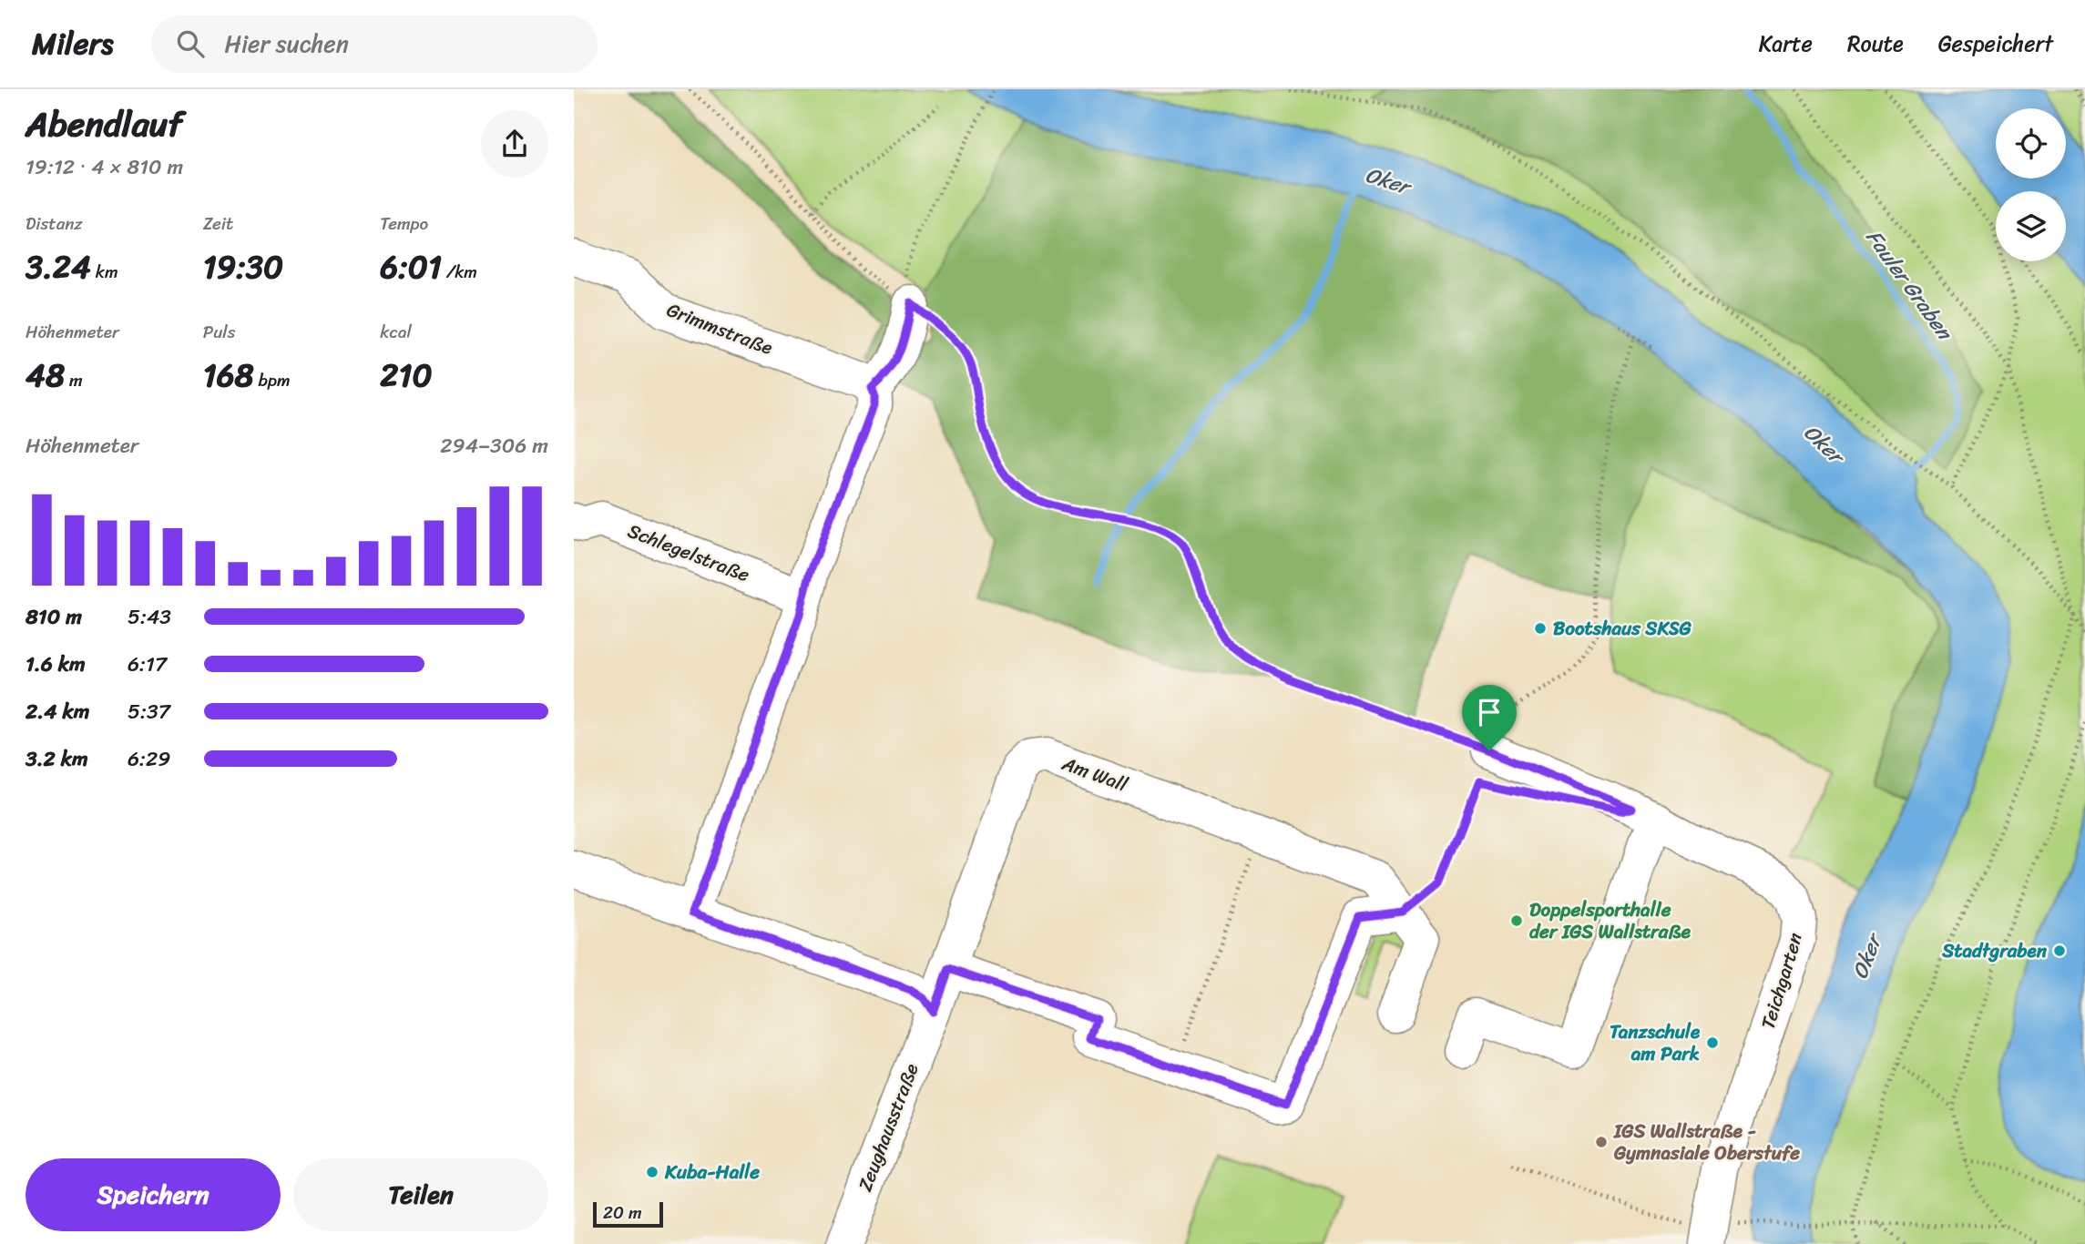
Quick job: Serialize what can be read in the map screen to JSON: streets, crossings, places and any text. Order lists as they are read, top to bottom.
{
  "streets": {
    "street": [
      "Grimmstraße",
      "Schlegelstraße",
      "Am Wall",
      "Teichgarten",
      "Zeughausstraße"
    ]
  },
  "crossings": [
    ["Am Wall", "Zeughausstraße"]
  ],
  "water": ["Oker", "Fauler Graben"],
  "places": [
    "Bootshaus SKSG",
    "Doppelsporthalle der IGS Wallstraße",
    "Stadtgraben",
    "Tanzschule am Park",
    "IGS Wallstraße - Gymnasiale Oberstufe",
    "Kuba-Halle"
  ],
  "scale_bar": "20 m",
  "page": {
    "header": "Milers",
    "search": "Hier suchen",
    "nav": ["Karte", "Route", "Gespeichert"],
    "heading": ["Abendlauf", "19:12 · 4 × 810 m"],
    "stats": [
      ["Distanz", "3.24 km"],
      ["Zeit", "19:30"],
      ["Tempo", "6:01 /km"],
      ["Höhenmeter", "48 m"],
      ["Puls", "168 bpm"],
      ["kcal", "210"]
    ],
    "chart": ["Höhenmeter", "294–306 m"],
    "list": [
      {
        "name": "810 m",
        "note": "5:43"
      },
      {
        "name": "1.6 km",
        "note": "6:17"
      },
      {
        "name": "2.4 km",
        "note": "5:37"
      },
      {
        "name": "3.2 km",
        "note": "6:29"
      }
    ],
    "buttons": ["Speichern", "Teilen"],
    "scale": "20 m"
  }
}
